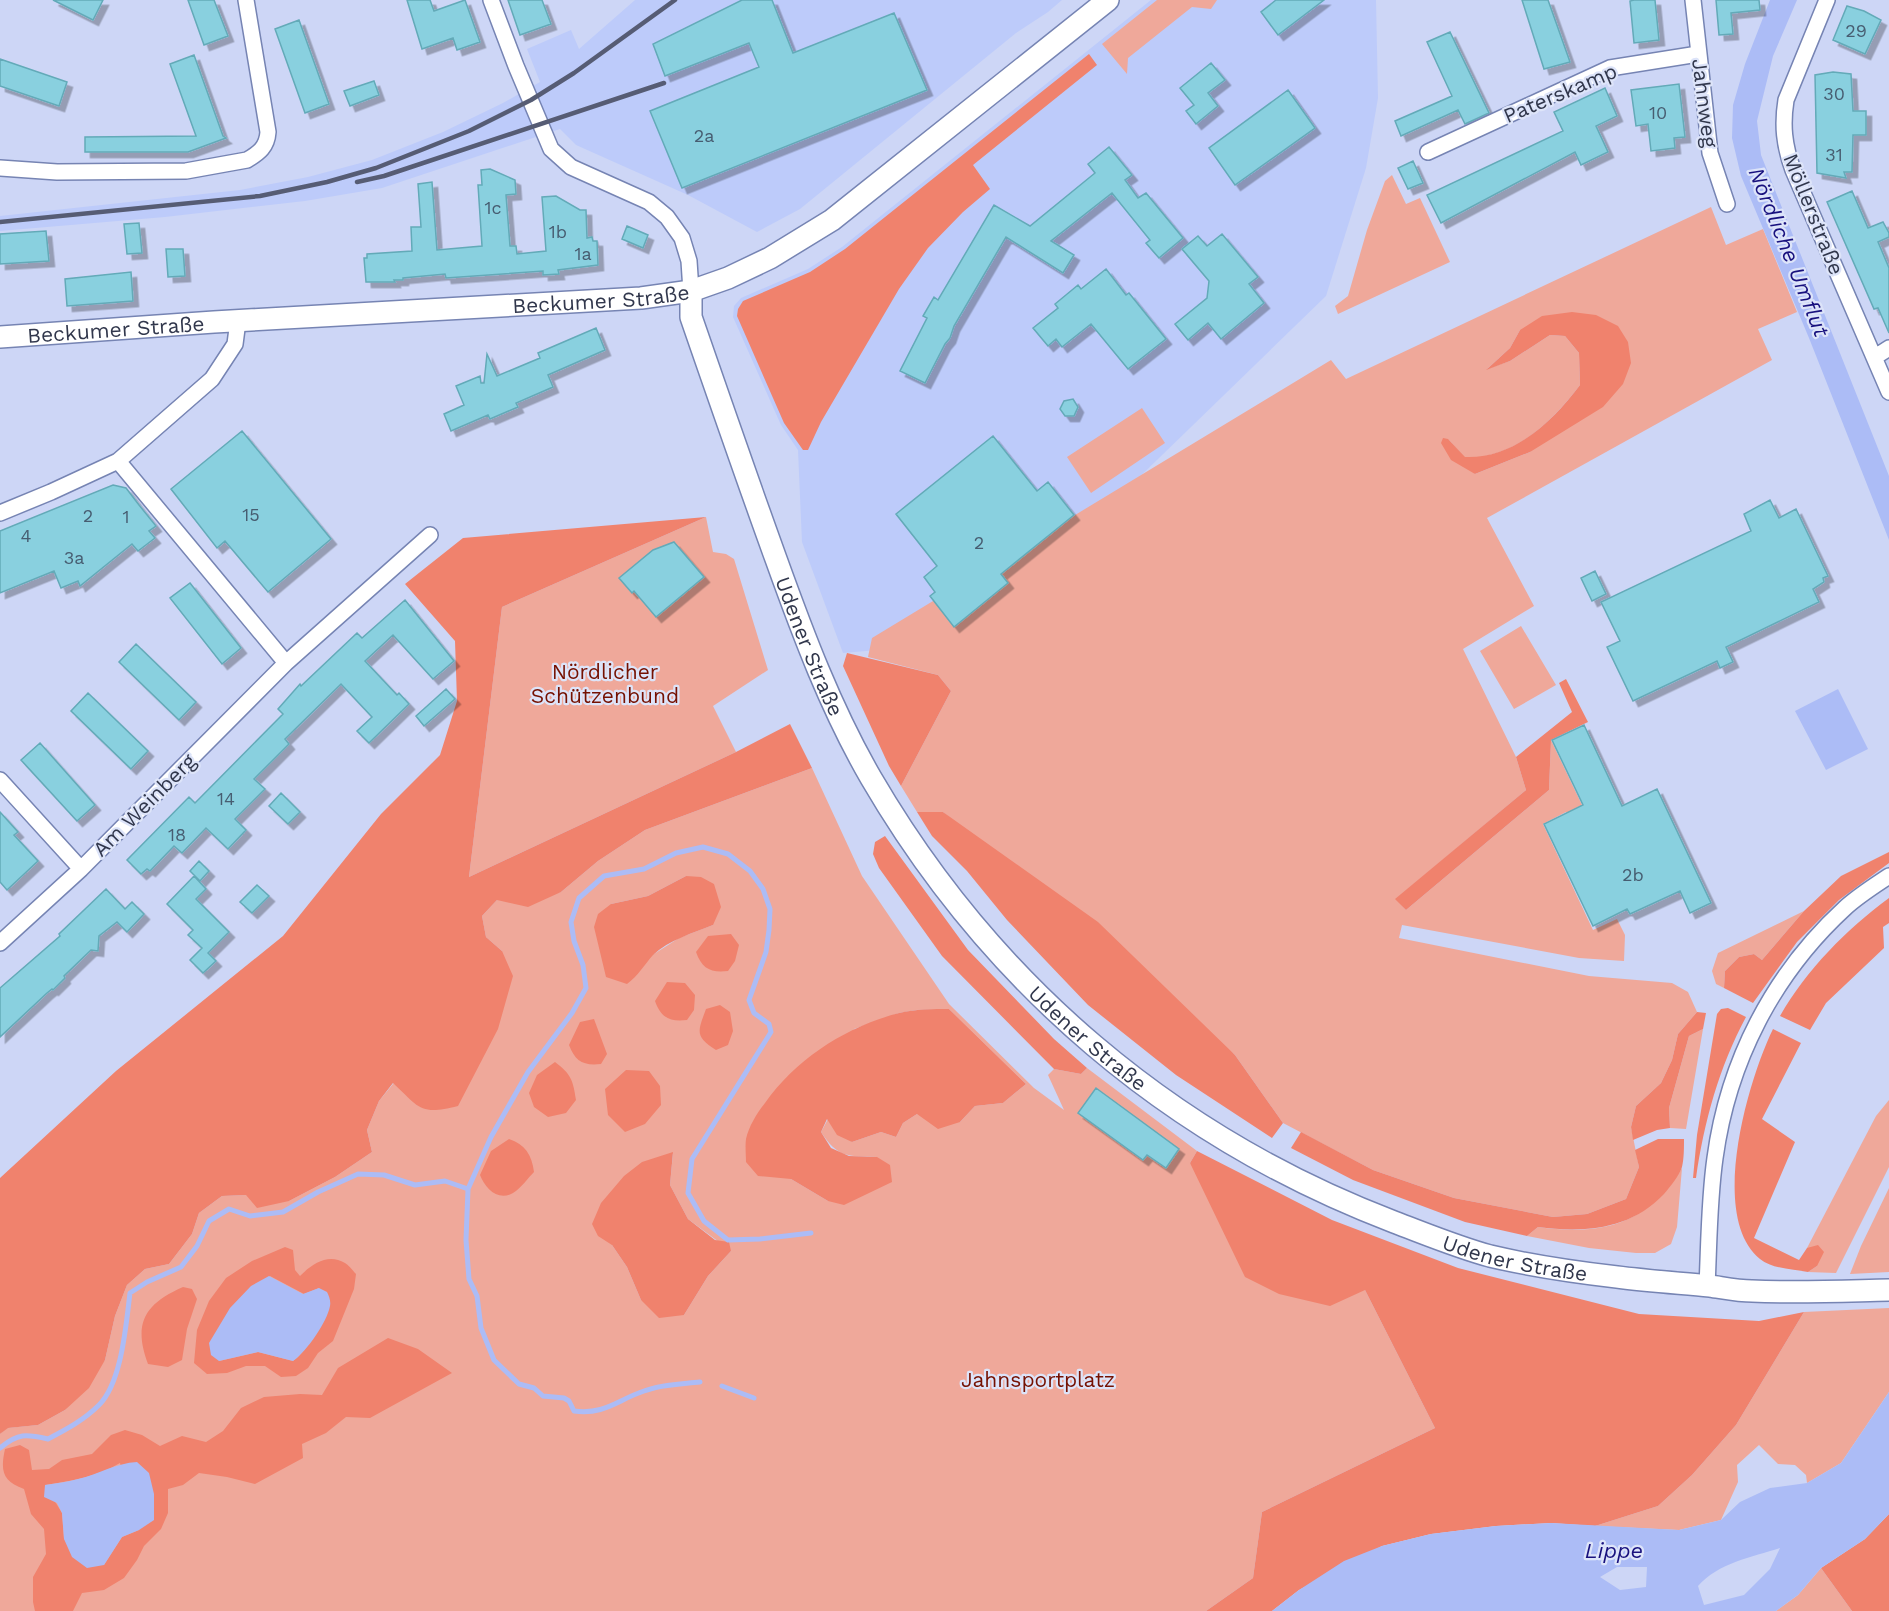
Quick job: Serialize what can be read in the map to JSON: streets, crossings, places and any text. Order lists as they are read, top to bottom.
{
  "streets": {
    "main road": ["Beckumer Straße", "Udener Straße"],
    "street": [
      "Paterskamp",
      "Jahnweg",
      "Möllerstraße",
      "Am Weinberg"
    ]
  },
  "crossings": [
    ["Paterskamp", "Jahnweg"],
    ["Beckumer Straße", "Udener Straße"]
  ],
  "water": ["Nördliche Umflut", "Lippe"],
  "parks": ["Nördlicher Schützenbund", "Jahnsportplatz"],
  "house_numbers": [
    "29",
    "30",
    "10",
    "2a",
    "31",
    "1c",
    "1b",
    "1a",
    "15",
    "2",
    "1",
    "4",
    "2",
    "3a",
    "14",
    "18",
    "2b"
  ]
}
